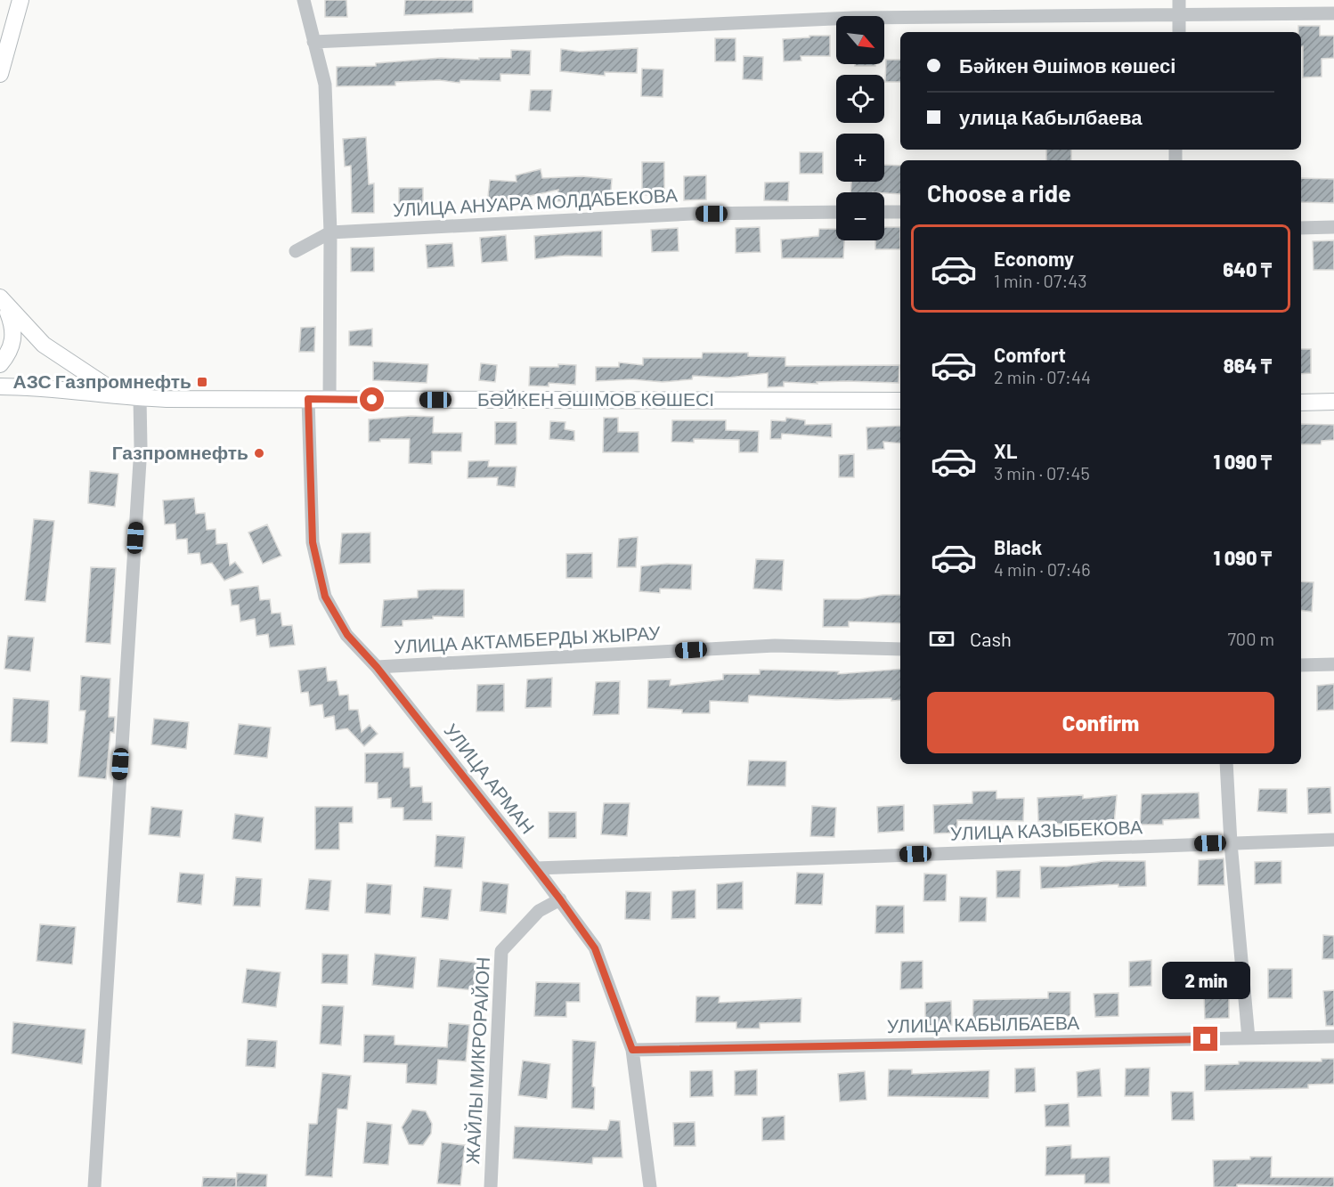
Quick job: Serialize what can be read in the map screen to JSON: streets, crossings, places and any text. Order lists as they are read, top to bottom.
{
  "streets": {
    "main road": ["БӘЙКЕН ӘШІМОВ КӨШЕСІ"],
    "street": [
      "УЛИЦА АНУАРА МОЛДАБЕКОВА",
      "УЛИЦА АКТАМБЕРДЫ ЖЫРАУ",
      "УЛИЦА АРМАН",
      "УЛИЦА КАЗЫБЕКОВА",
      "УЛИЦА КАБЫЛБАЕВА",
      "ЖАЙЛЫ МИКРОРАЙОН"
    ]
  },
  "crossings": [
    ["БӘЙКЕН ӘШІМОВ КӨШЕСІ", "УЛИЦА АРМАН"],
    ["УЛИЦА АКТАМБЕРДЫ ЖЫРАУ", "УЛИЦА АРМАН"],
    ["УЛИЦА АРМАН", "УЛИЦА КАЗЫБЕКОВА"],
    ["УЛИЦА АРМАН", "УЛИЦА КАБЫЛБАЕВА"],
    ["УЛИЦА АРМАН", "ЖАЙЛЫ МИКРОРАЙОН"]
  ],
  "places": {
    "transit": ["АЗС Газпромнефть"],
    "other": ["Газпромнефть"]
  },
  "north": "bottom right",
  "page": {
    "map_buttons": ["+", "−"],
    "banner": ["Бәйкен Әшімов көшесі", "улица Кабылбаева"],
    "heading": "Choose a ride",
    "list": [
      {
        "name": "Economy",
        "note": "1 min · 07:43",
        "value": "640 ₸"
      },
      {
        "name": "Comfort",
        "note": "2 min · 07:44",
        "value": "864 ₸"
      },
      {
        "name": "XL",
        "note": "3 min · 07:45",
        "value": "1 090 ₸"
      },
      {
        "name": "Black",
        "note": "4 min · 07:46",
        "value": "1 090 ₸"
      }
    ],
    "pay": ["Cash", "700 m"],
    "buttons": "Confirm",
    "bubble": "2 min"
  }
}
